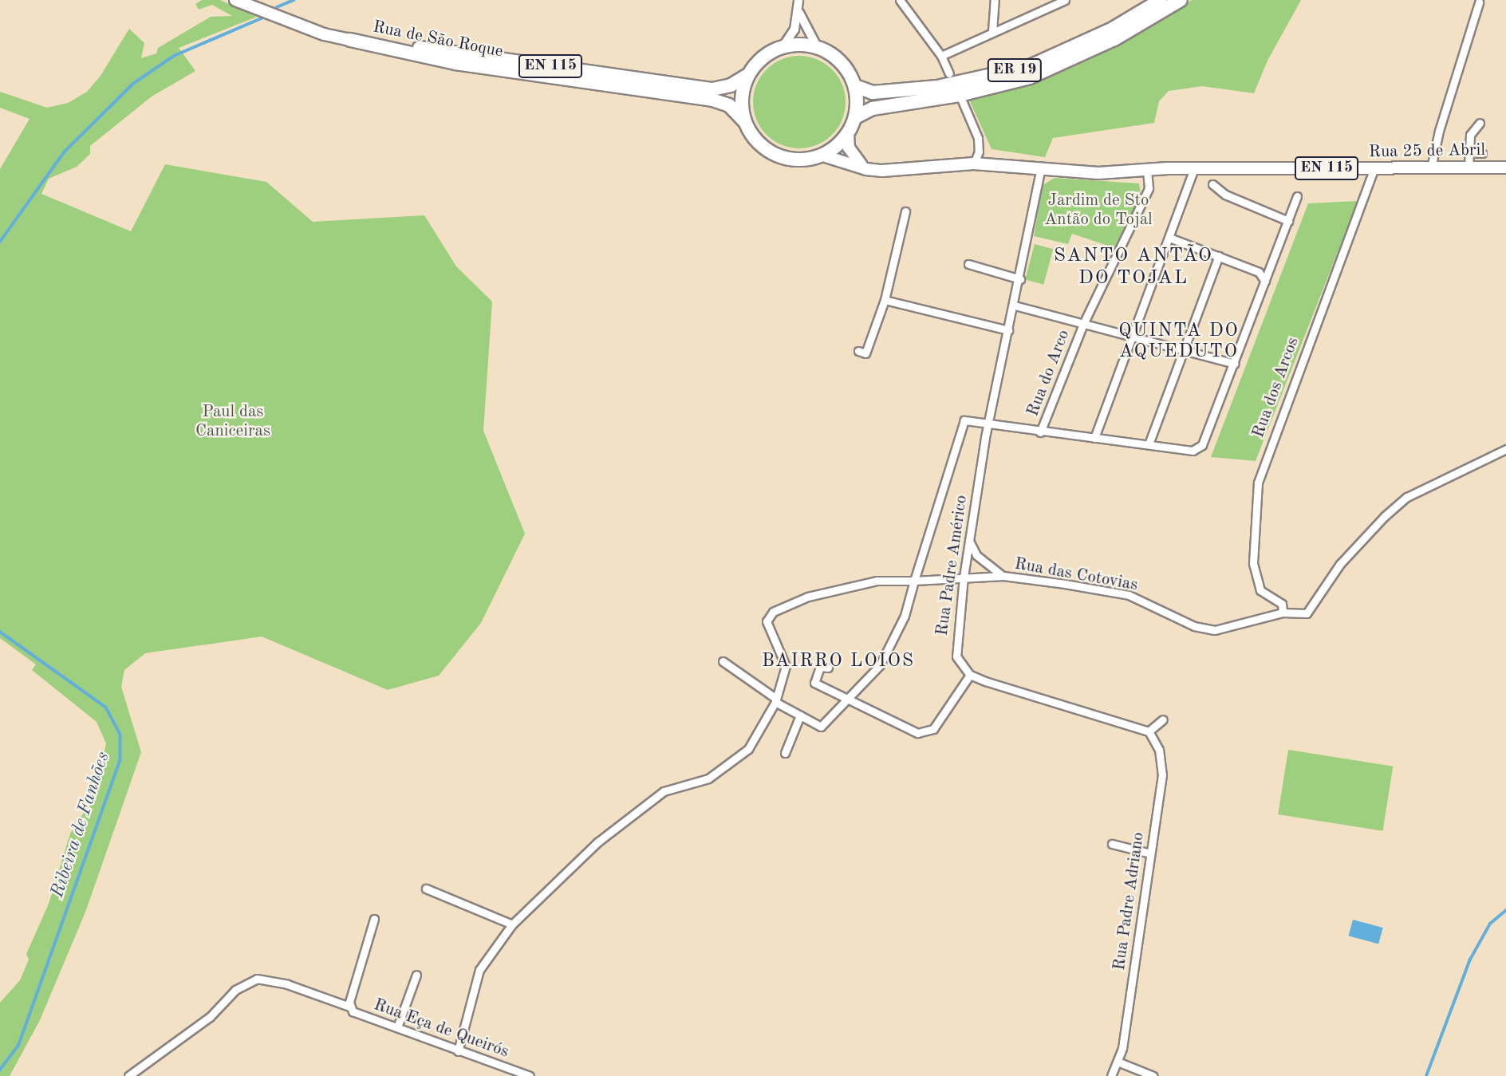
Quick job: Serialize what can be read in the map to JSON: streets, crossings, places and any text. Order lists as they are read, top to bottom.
{
  "streets": {
    "highway": ["Rua de São Roque", "EN 115", "ER 19"],
    "main road": ["Rua 25 de Abril"],
    "street": [
      "Rua do Arco",
      "Rua dos Arcos",
      "Rua Padre Américo",
      "Rua das Cotovias",
      "Rua Padre Adriano",
      "Rua Eça de Queirós"
    ]
  },
  "crossings": [
    ["Rua de São Roque", "EN 115"],
    ["Rua de São Roque", "ER 19"],
    ["EN 115", "ER 19"],
    ["EN 115", "Rua 25 de Abril"],
    ["EN 115", "Rua do Arco"],
    ["EN 115", "Rua Padre Américo"],
    ["Rua 25 de Abril", "Rua do Arco"],
    ["Rua 25 de Abril", "Rua dos Arcos"],
    ["Rua dos Arcos", "Rua das Cotovias"],
    ["Rua Padre Américo", "Rua das Cotovias"]
  ],
  "districts": ["SANTO ANTÃO DO TOJAL", "QUINTA DO AQUEDUTO", "BAIRRO LOIOS"],
  "water": ["Ribeira de Fanhões"],
  "parks": ["Jardim de Sto Antão do Tojal", "Paul das Caniceiras"]
}
